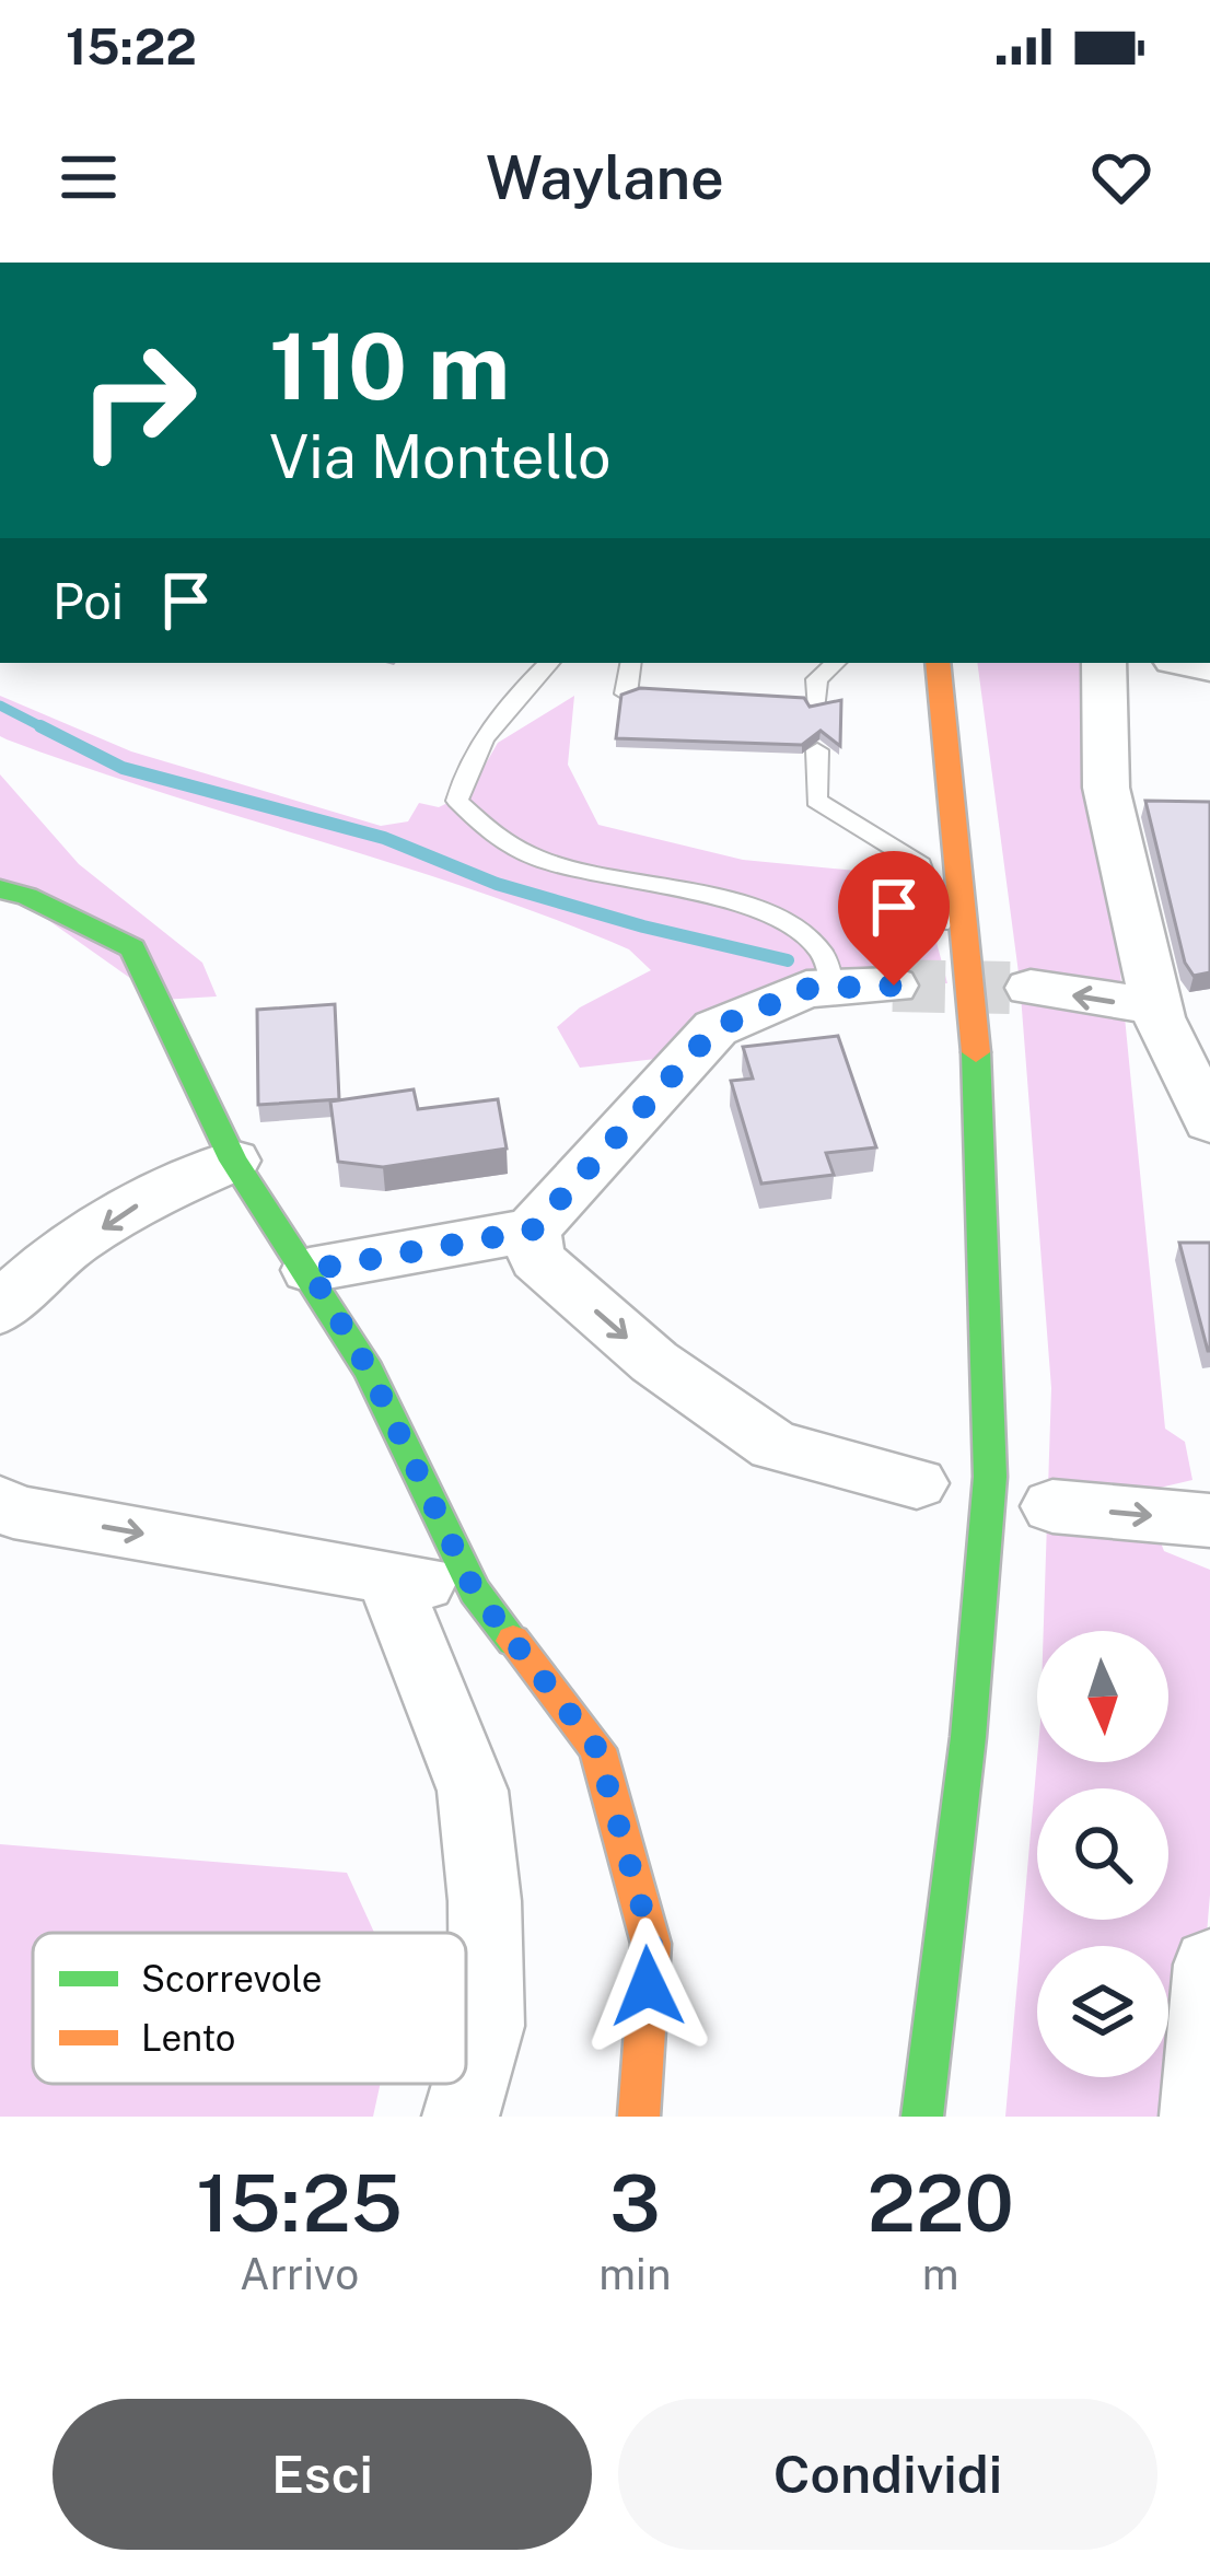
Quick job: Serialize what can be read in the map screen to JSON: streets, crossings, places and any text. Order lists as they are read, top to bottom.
{
  "legend": ["Scorrevole", "Lento"],
  "north": "bottom",
  "page": {
    "status": "15:22",
    "header": "Waylane",
    "turn": ["110 m", "Via Montello"],
    "then": "Poi",
    "eta": [
      "15:25",
      "Arrivo",
      "3",
      "min",
      "220",
      "m"
    ],
    "buttons": ["Esci", "Condividi"]
  }
}
